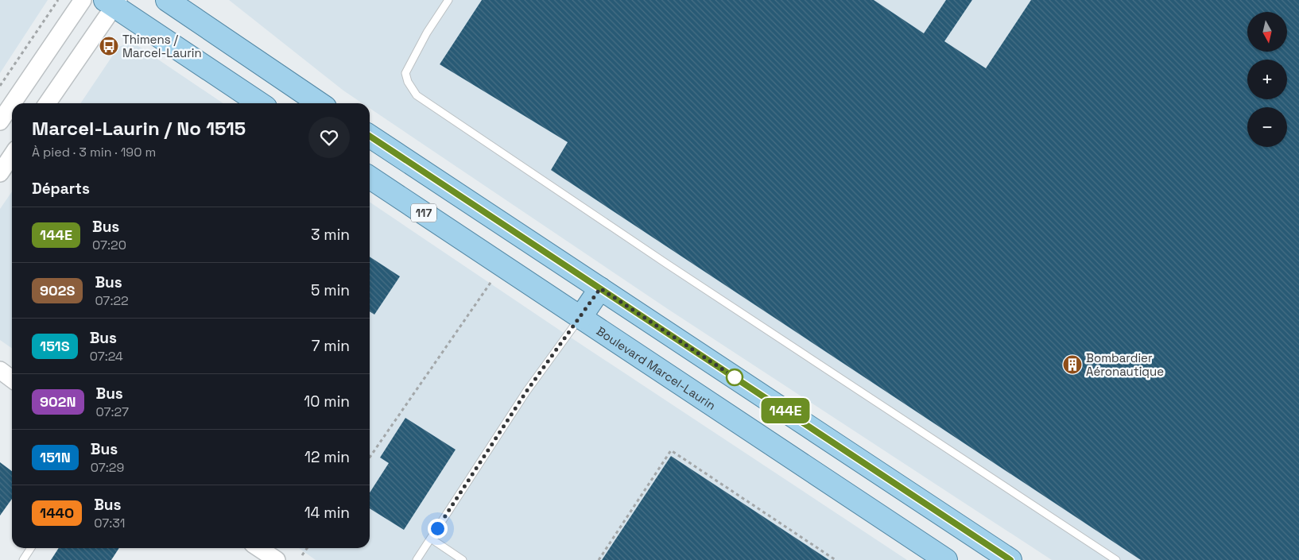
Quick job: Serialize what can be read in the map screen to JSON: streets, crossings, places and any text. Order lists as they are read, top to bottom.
{
  "streets": {
    "main road": ["117", "Boulevard Marcel-Laurin"]
  },
  "places": {
    "bus stop": ["Thimens / Marcel-Laurin"],
    "building": ["Bombardier Aéronautique"]
  },
  "lines": ["bus line 144E"],
  "north": "bottom",
  "page": {
    "on_map": "144E",
    "map_buttons": ["+", "−"],
    "heading": [
      ["Marcel-Laurin / No 1515", "À pied · 3 min · 190 m"],
      "Départs"
    ],
    "list": [
      {
        "mark": "144E",
        "name": "Bus",
        "note": "07:20",
        "value": "3 min"
      },
      {
        "mark": "902S",
        "name": "Bus",
        "note": "07:22",
        "value": "5 min"
      },
      {
        "mark": "151S",
        "name": "Bus",
        "note": "07:24",
        "value": "7 min"
      },
      {
        "mark": "902N",
        "name": "Bus",
        "note": "07:27",
        "value": "10 min"
      },
      {
        "mark": "151N",
        "name": "Bus",
        "note": "07:29",
        "value": "12 min"
      },
      {
        "mark": "144O",
        "name": "Bus",
        "note": "07:31",
        "value": "14 min"
      }
    ]
  }
}
